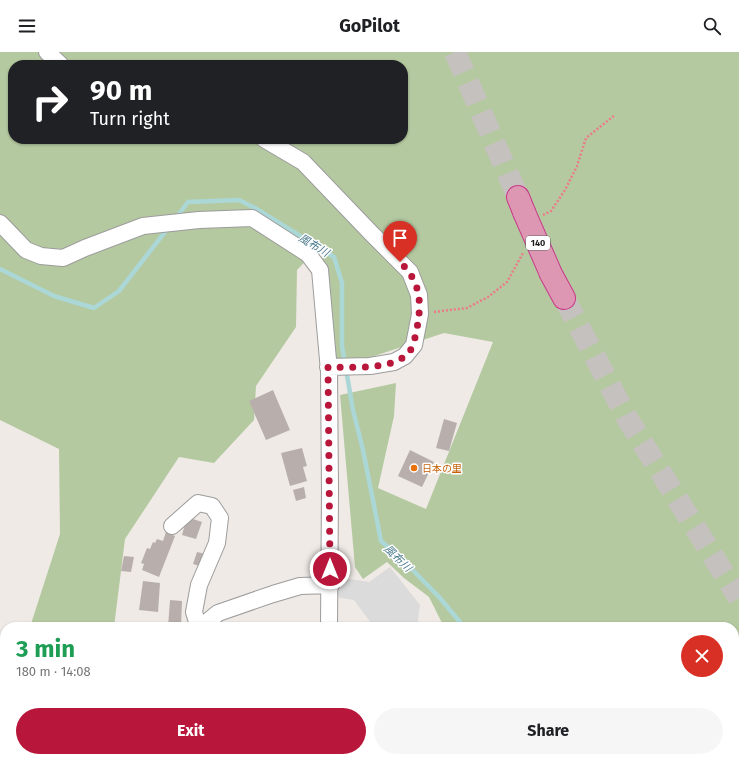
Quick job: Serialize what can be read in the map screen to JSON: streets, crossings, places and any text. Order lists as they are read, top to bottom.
{
  "streets": {
    "highway": ["140"]
  },
  "water": ["風布川"],
  "places": ["日本の里"],
  "page": {
    "header": "GoPilot",
    "turn": ["90 m", "Turn right"],
    "heading": ["3 min", "180 m · 14:08"],
    "buttons": ["Exit", "Share"]
  }
}
